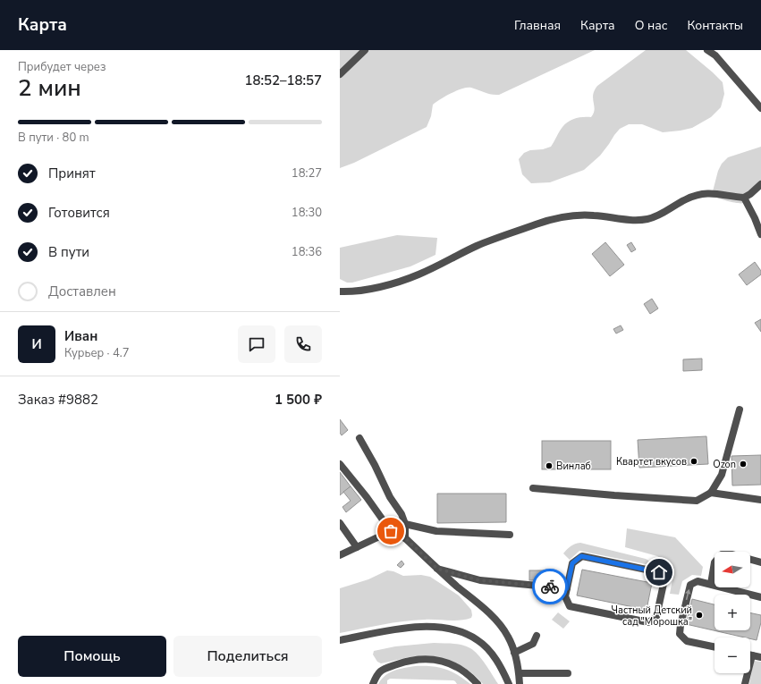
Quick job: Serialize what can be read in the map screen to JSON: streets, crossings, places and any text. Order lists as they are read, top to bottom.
{
  "places": [
    "Квартет вкусов",
    "Ozon",
    "Винлаб",
    "Частный Детский сад \"Морошка\""
  ],
  "north": "left",
  "page": {
    "header": "Карта",
    "nav": [
      "Главная",
      "Карта",
      "О нас",
      "Контакты"
    ],
    "heading": ["2 мин", "Прибудет через", "18:52–18:57"],
    "panel": [
      "Иван",
      "Курьер · 4.7",
      "Заказ #9882",
      "1 500 ₽"
    ],
    "bar": "В пути · 80 m",
    "list": [
      ["Принят", "18:27"],
      ["Готовится", "18:30"],
      ["В пути", "18:36"],
      "Доставлен"
    ],
    "round": "И",
    "map_buttons": ["+", "−"],
    "buttons": ["Помощь", "Поделиться"]
  }
}
